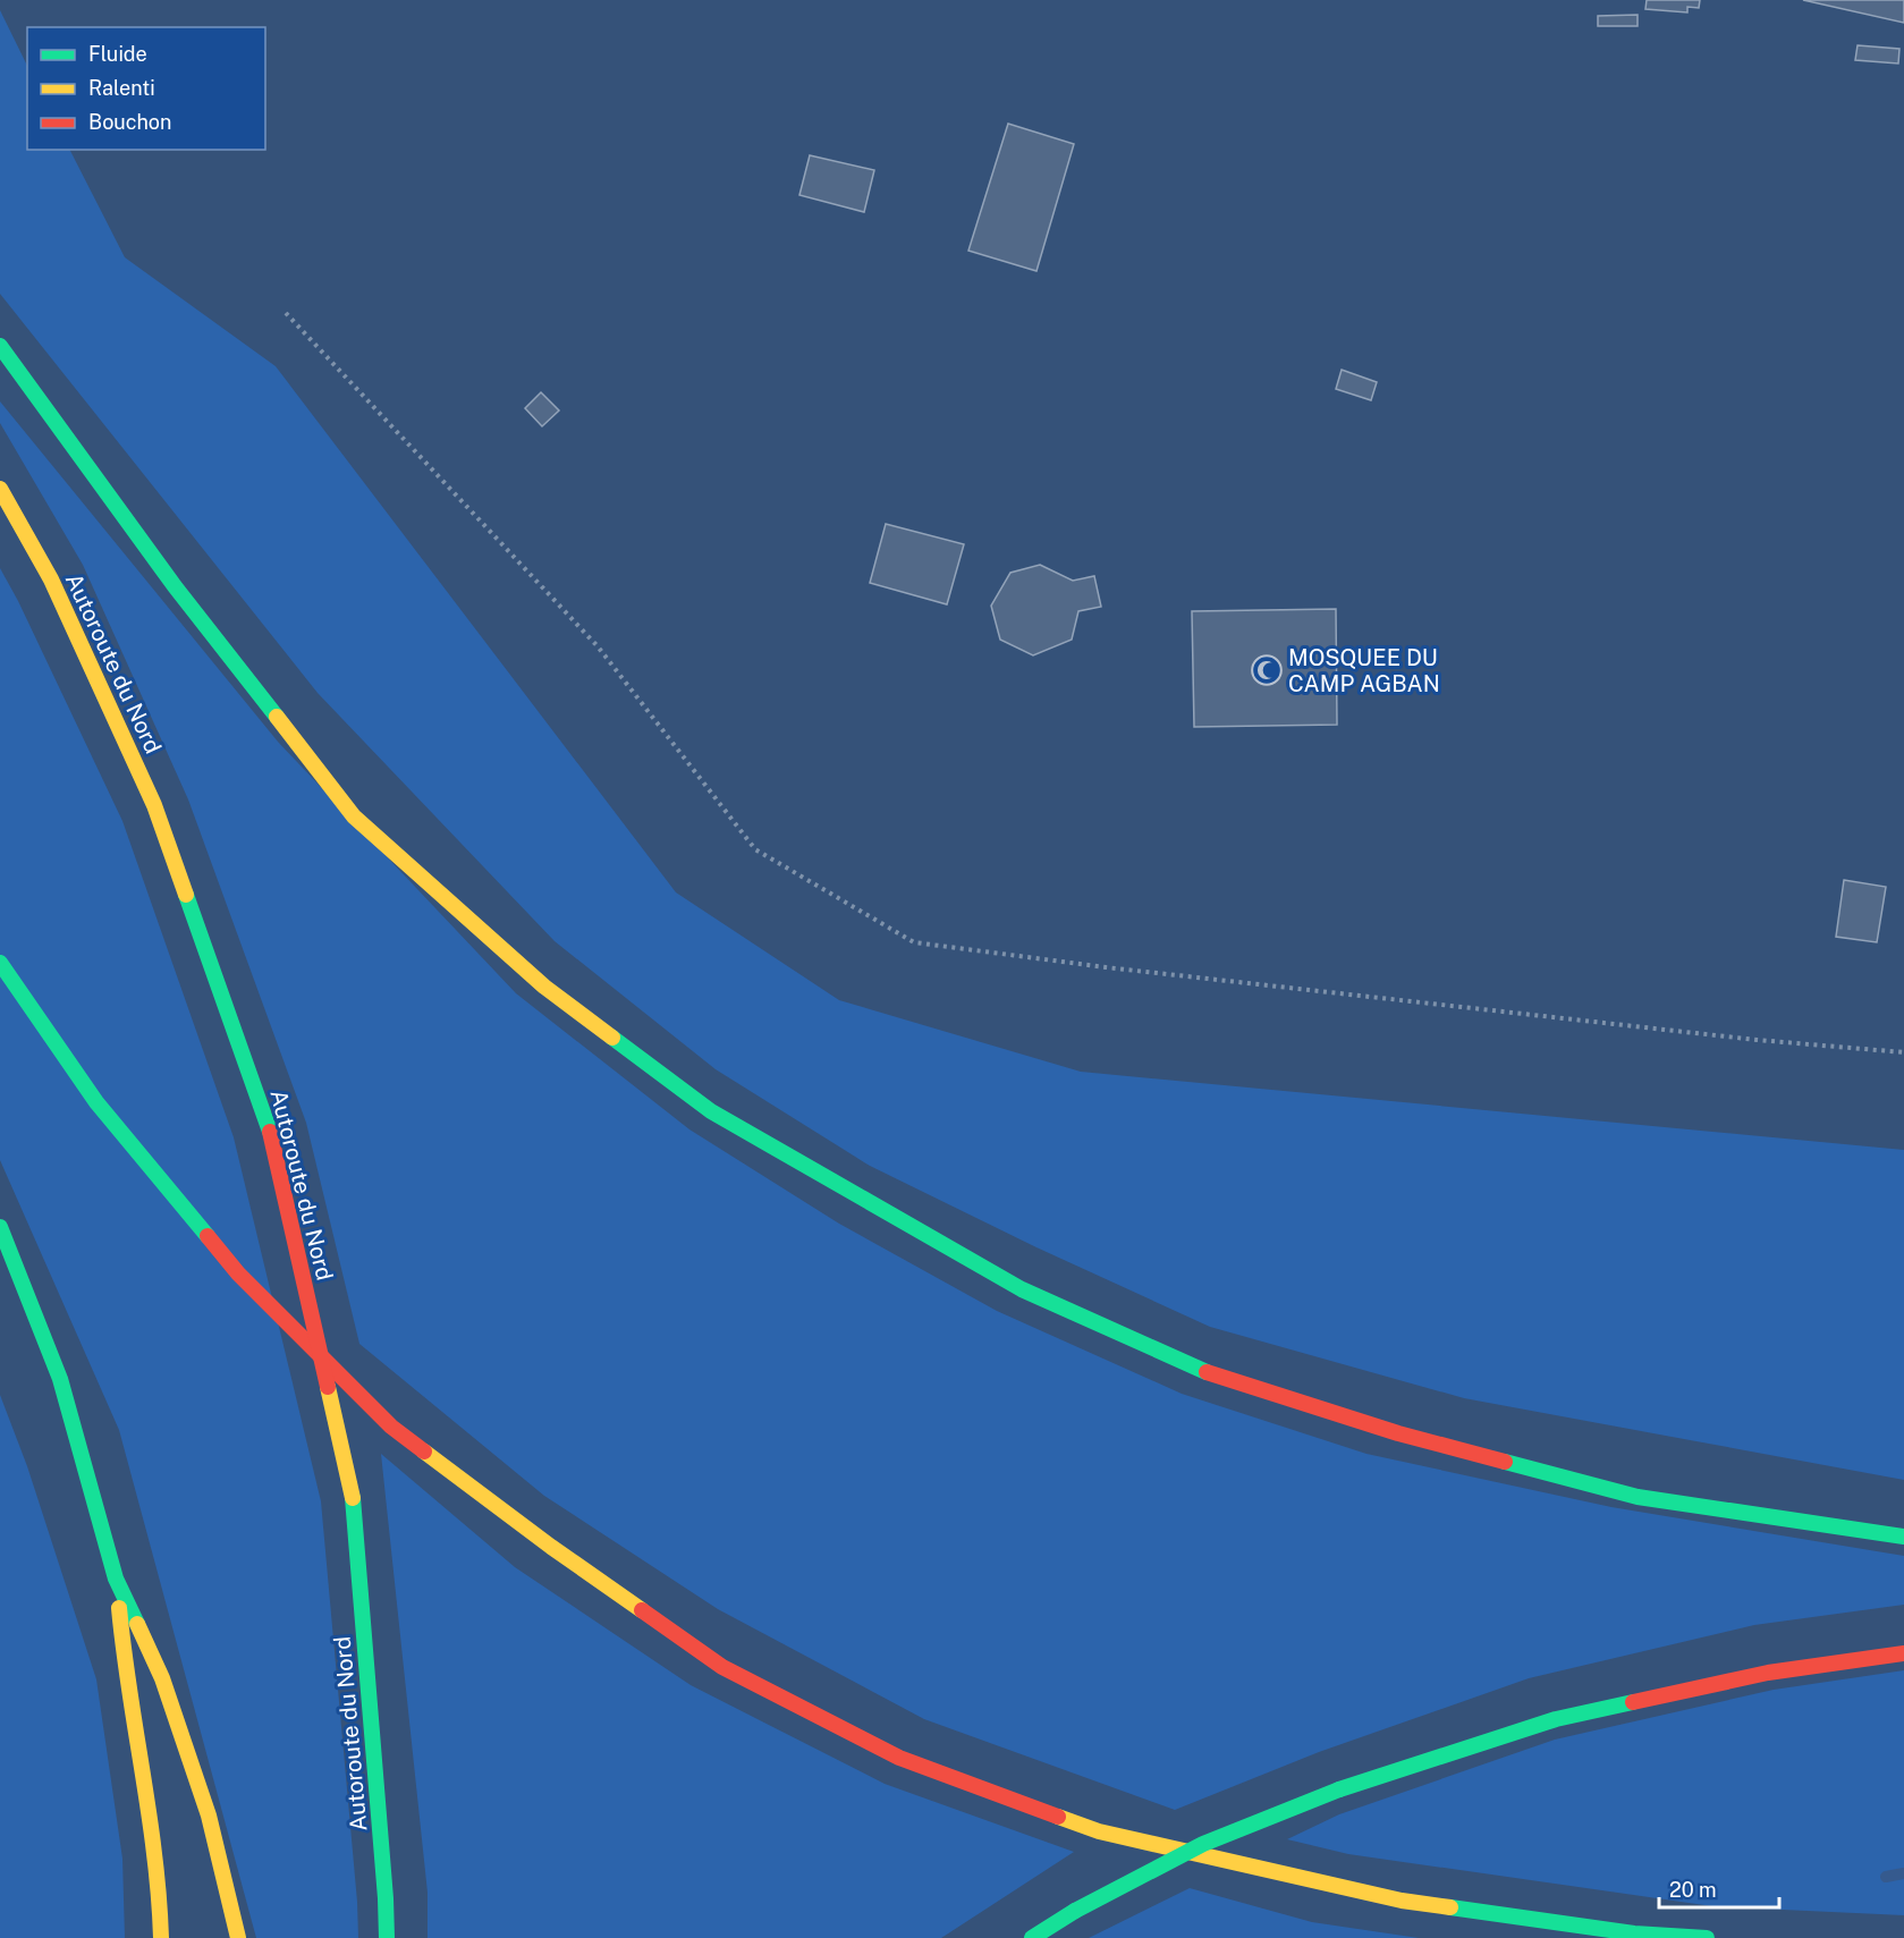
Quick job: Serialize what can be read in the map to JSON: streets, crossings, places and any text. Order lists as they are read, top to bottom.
{
  "streets": {
    "highway": ["Autoroute du Nord"]
  },
  "places": {
    "mosque": ["MOSQUEE DU CAMP AGBAN"]
  },
  "legend": ["Fluide", "Ralenti", "Bouchon"],
  "scale_bar": "20 m"
}
